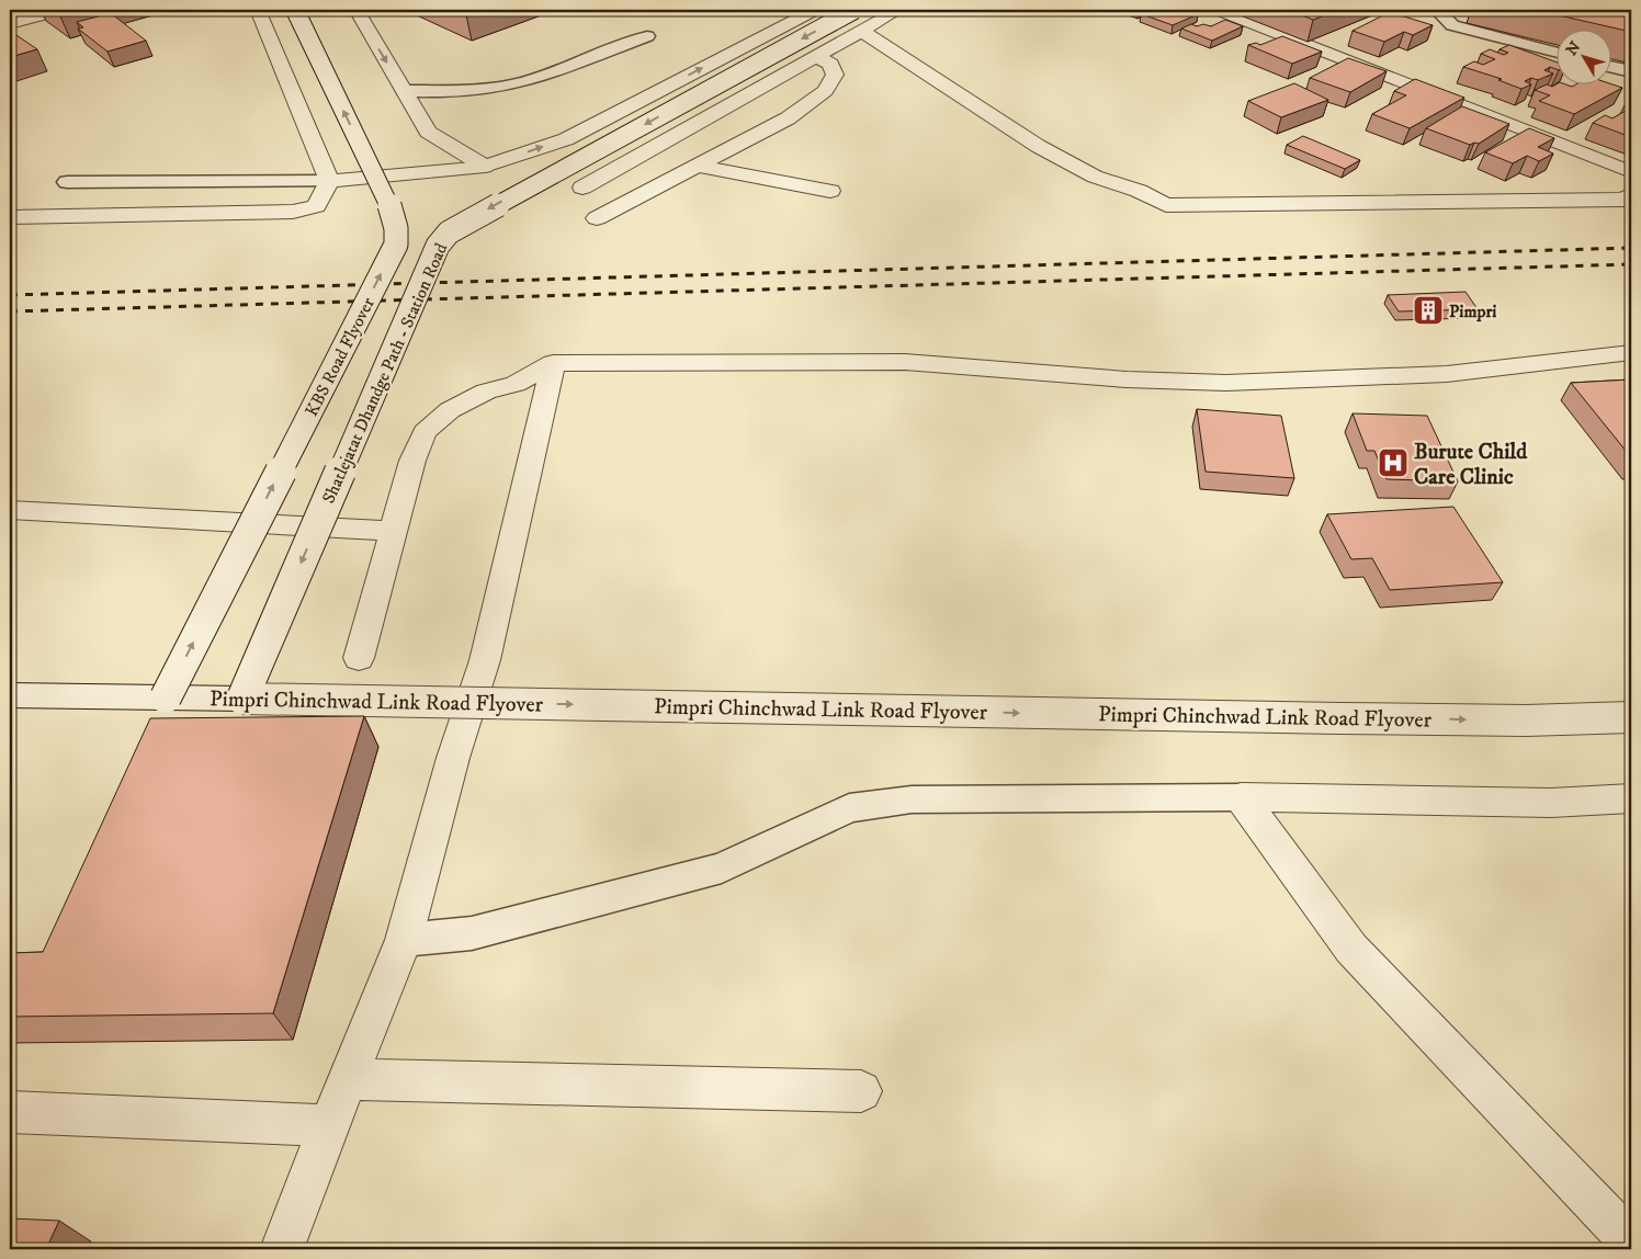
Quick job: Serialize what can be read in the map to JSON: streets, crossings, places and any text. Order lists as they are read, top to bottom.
{
  "streets": {
    "street": ["KBS Road Flyover", "Shatlejatat Dhandge Path - Station Road", "Pimpri Chinchwad Link Road Flyover"]
  },
  "crossings": [
    ["KBS Road Flyover", "Pimpri Chinchwad Link Road Flyover"],
    ["Shatlejatat Dhandge Path - Station Road", "Pimpri Chinchwad Link Road Flyover"]
  ],
  "places": {
    "building": ["Pimpri"],
    "hospital": ["Burute Child Care Clinic"]
  },
  "north": "top left"
}
